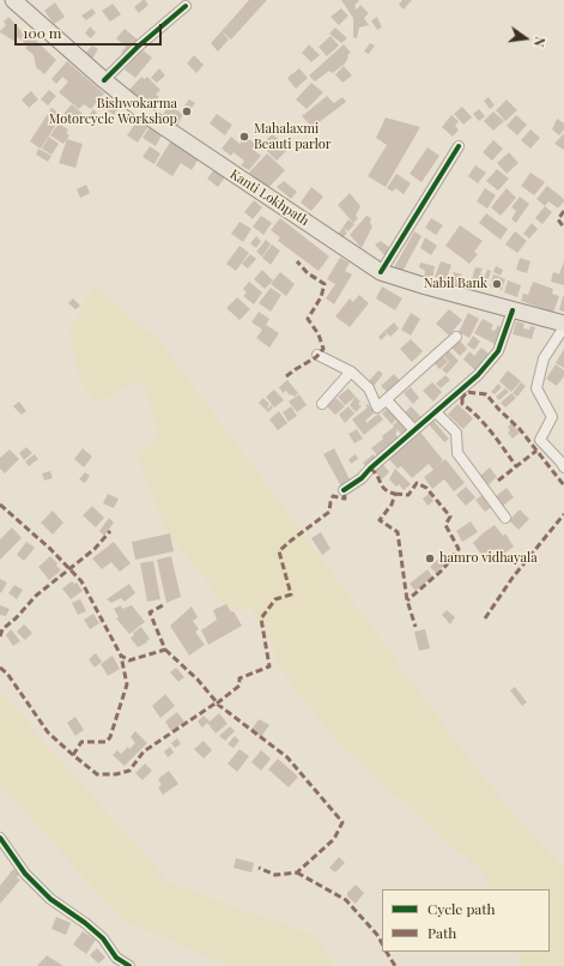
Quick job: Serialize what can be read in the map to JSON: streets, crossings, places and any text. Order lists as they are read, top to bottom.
{
  "streets": {
    "main road": ["Kanti Lokhpath"]
  },
  "places": [
    "Bishwokarma Motorcycle Workshop",
    "Mahalaxmi Beauti parlor",
    "Nabil Bank",
    "hamro vidhayala"
  ],
  "legend": ["Cycle path", "Path"],
  "scale_bar": "100 m",
  "north": "right"
}
